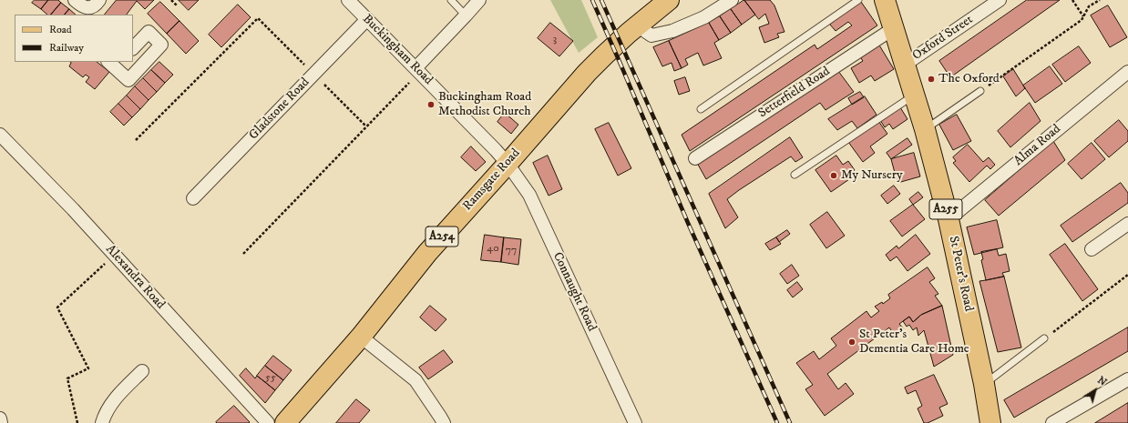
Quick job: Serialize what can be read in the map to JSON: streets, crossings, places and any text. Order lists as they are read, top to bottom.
{
  "streets": {
    "main road": [
      "Ramsgate Road",
      "A255",
      "A254",
      "St Peter's Road"
    ],
    "street": [
      "Oxford Street",
      "Buckingham Road",
      "Setterfield Road",
      "Gladstone Road",
      "Alma Road",
      "Alexandra Road",
      "Connaught Road"
    ]
  },
  "crossings": [
    ["Oxford Street", "St Peter's Road"],
    ["Buckingham Road", "Gladstone Road"],
    ["Buckingham Road", "Ramsgate Road"],
    ["Buckingham Road", "Connaught Road"],
    ["Setterfield Road", "St Peter's Road"],
    ["Alma Road", "St Peter's Road"],
    ["Ramsgate Road", "Connaught Road"]
  ],
  "places": [
    "The Oxford",
    "Buckingham Road Methodist Church",
    "My Nursery",
    "St Peter's Dementia Care Home"
  ],
  "house_numbers": [
    "3",
    "40",
    "77",
    "55"
  ],
  "legend": ["Road", "Railway"],
  "north": "top right"
}
